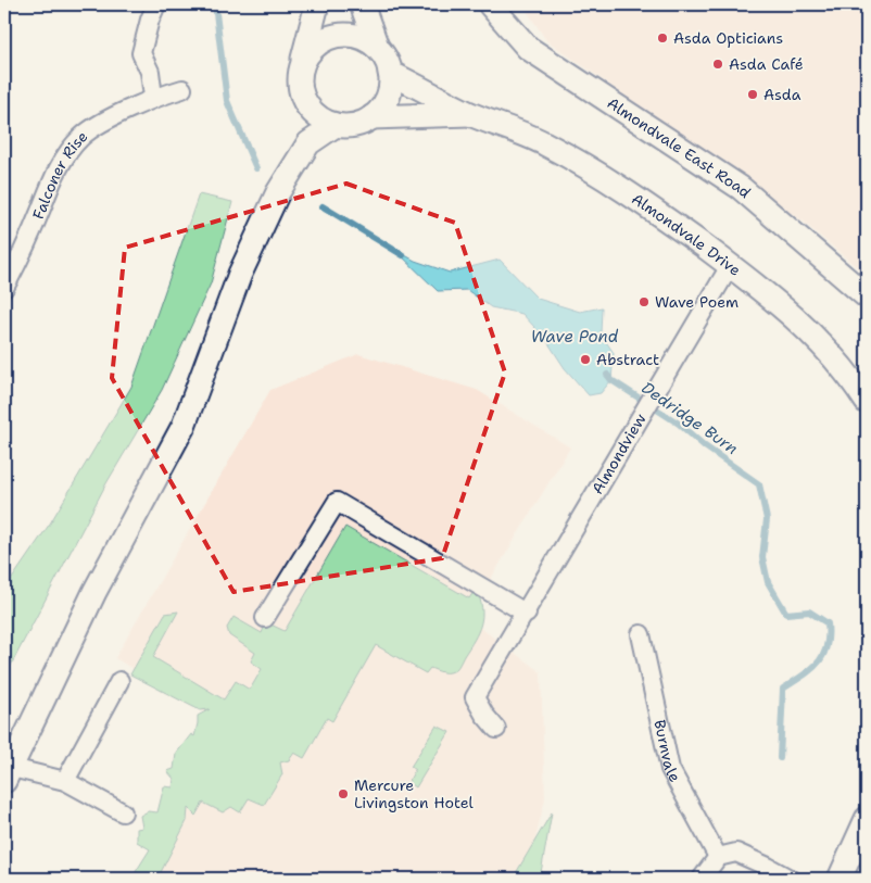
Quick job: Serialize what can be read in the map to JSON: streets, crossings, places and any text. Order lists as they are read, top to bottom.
{
  "streets": {
    "street": [
      "Almondvale East Road",
      "Falconer Rise",
      "Almondvale Drive",
      "Almondview",
      "Burnvale"
    ]
  },
  "crossings": [
    ["Almondvale Drive", "Almondview"]
  ],
  "water": ["Wave Pond", "Dedridge Burn"],
  "places": [
    "Asda Opticians",
    "Asda Café",
    "Asda",
    "Wave Poem",
    "Abstract",
    "Mercure Livingston Hotel"
  ]
}
